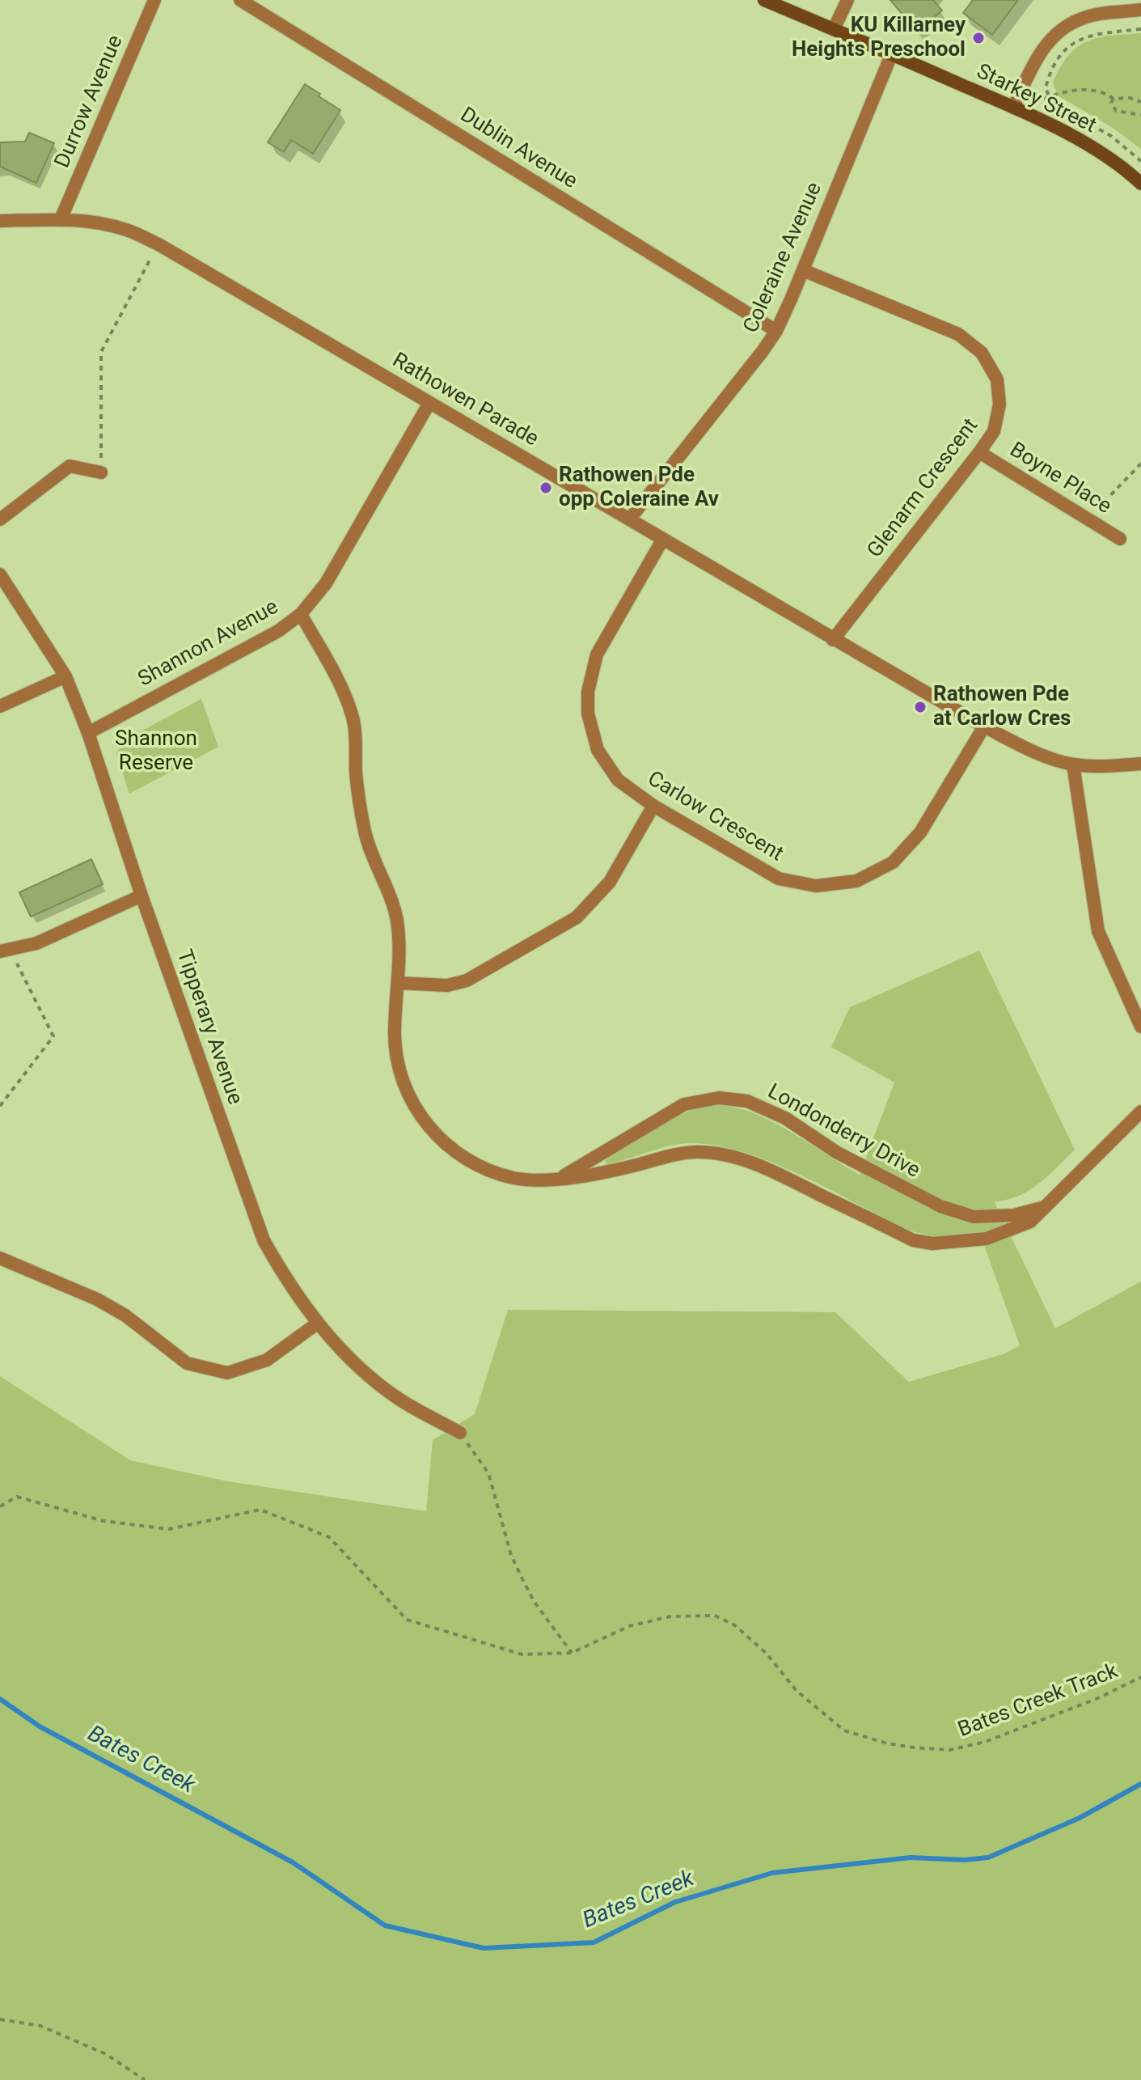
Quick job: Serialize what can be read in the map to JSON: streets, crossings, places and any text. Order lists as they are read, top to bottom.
{
  "streets": {
    "street": [
      "Starkey Street",
      "Durrow Avenue",
      "Dublin Avenue",
      "Coleraine Avenue",
      "Rathowen Parade",
      "Boyne Place",
      "Glenarm Crescent",
      "Shannon Avenue",
      "Carlow Crescent",
      "Tipperary Avenue",
      "Londonderry Drive"
    ],
    "path": ["Bates Creek Track"]
  },
  "crossings": [
    ["Starkey Street", "Coleraine Avenue"],
    ["Durrow Avenue", "Rathowen Parade"],
    ["Dublin Avenue", "Coleraine Avenue"],
    ["Coleraine Avenue", "Rathowen Parade"],
    ["Coleraine Avenue", "Glenarm Crescent"],
    ["Rathowen Parade", "Glenarm Crescent"],
    ["Rathowen Parade", "Shannon Avenue"],
    ["Rathowen Parade", "Carlow Crescent"],
    ["Boyne Place", "Glenarm Crescent"],
    ["Shannon Avenue", "Tipperary Avenue"],
    ["Shannon Avenue", "Londonderry Drive"]
  ],
  "water": ["Bates Creek"],
  "parks": ["Shannon Reserve"],
  "places": ["KU Killarney Heights Preschool", "Rathowen Pde opp Coleraine Av", "Rathowen Pde at Carlow Cres"]
}
